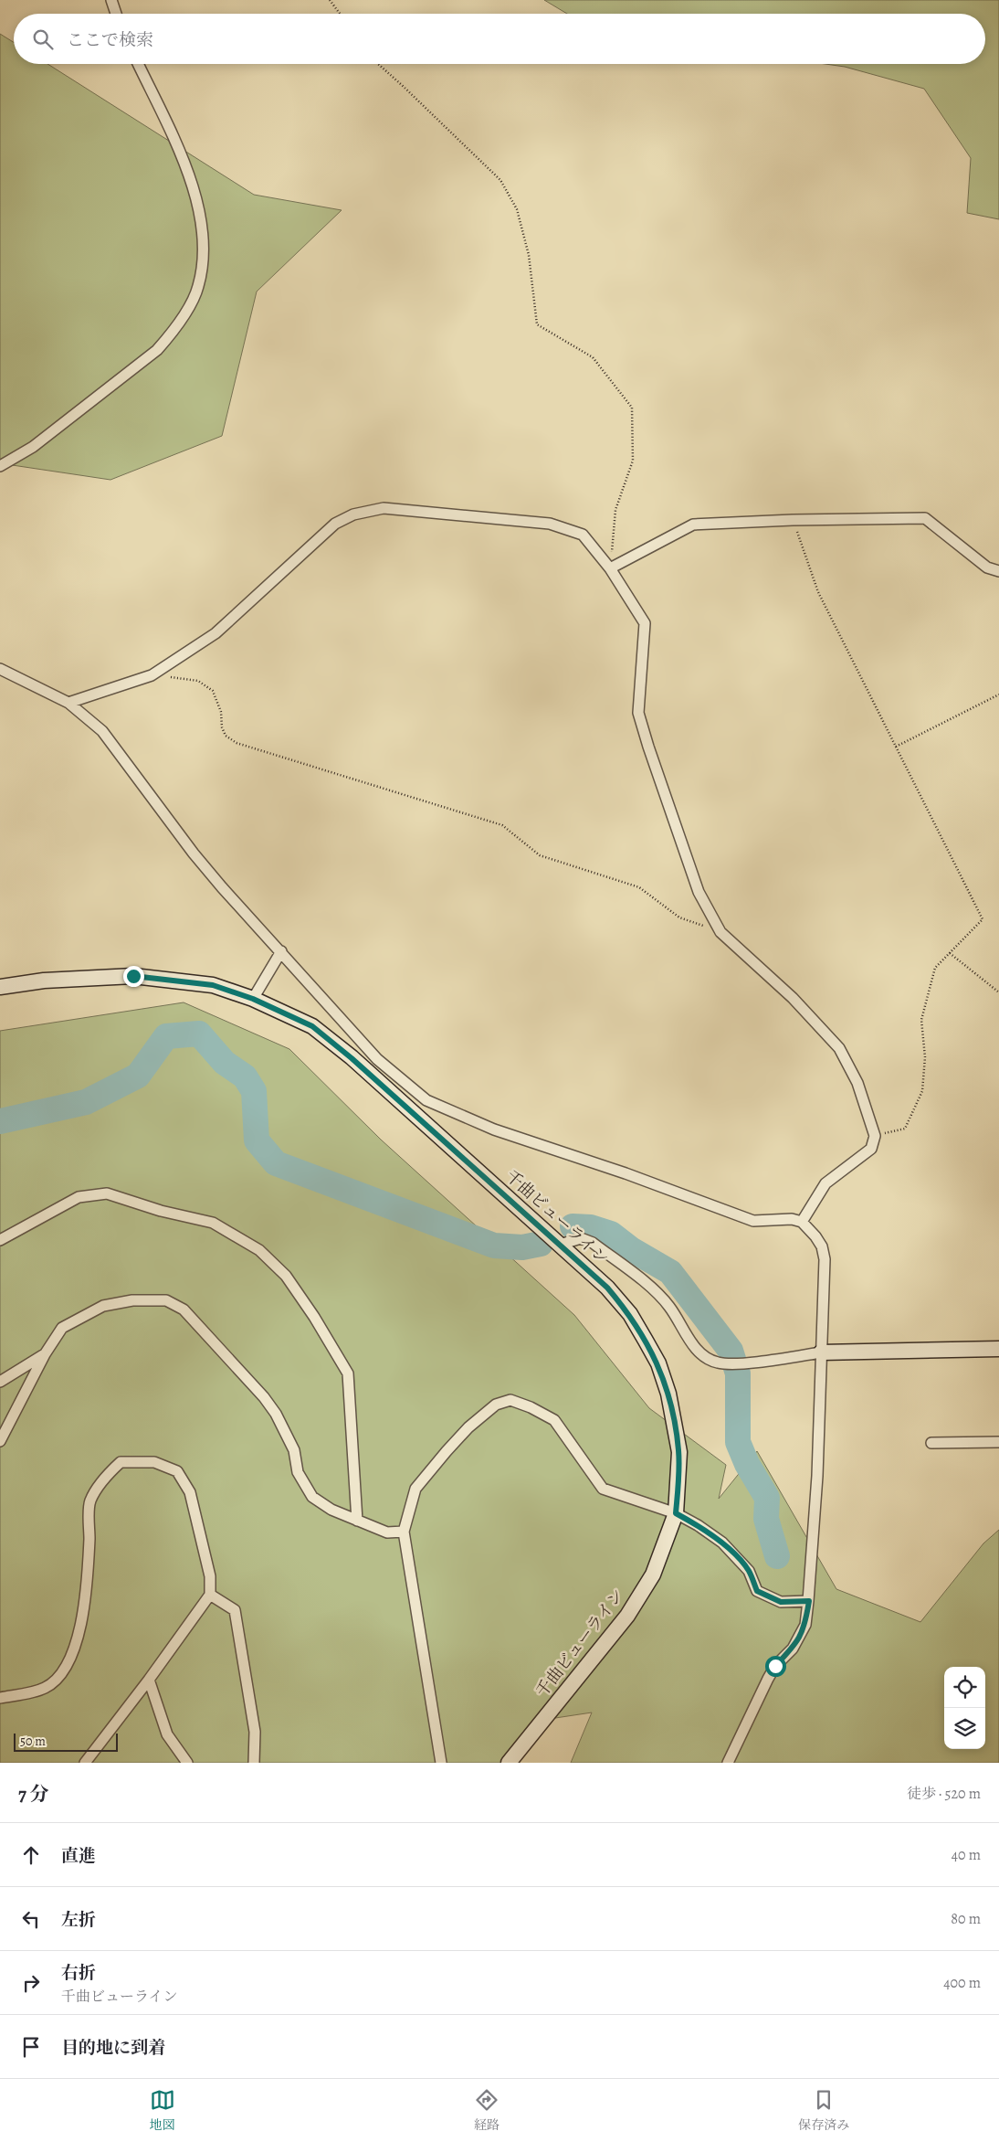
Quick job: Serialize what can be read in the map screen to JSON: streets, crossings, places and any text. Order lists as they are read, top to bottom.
{
  "streets": {
    "street": ["千曲ビューライン"]
  },
  "scale_bar": "50 m",
  "page": {
    "search": "ここで検索",
    "scale": "50 m",
    "heading": ["7 分", "徒歩 · 520 m"],
    "list": [
      ["直進", "40 m"],
      ["左折", "80 m"],
      ["右折", "千曲ビューライン", "400 m"],
      "目的地に到着"
    ],
    "nav": ["地図", "経路", "保存済み"]
  }
}
